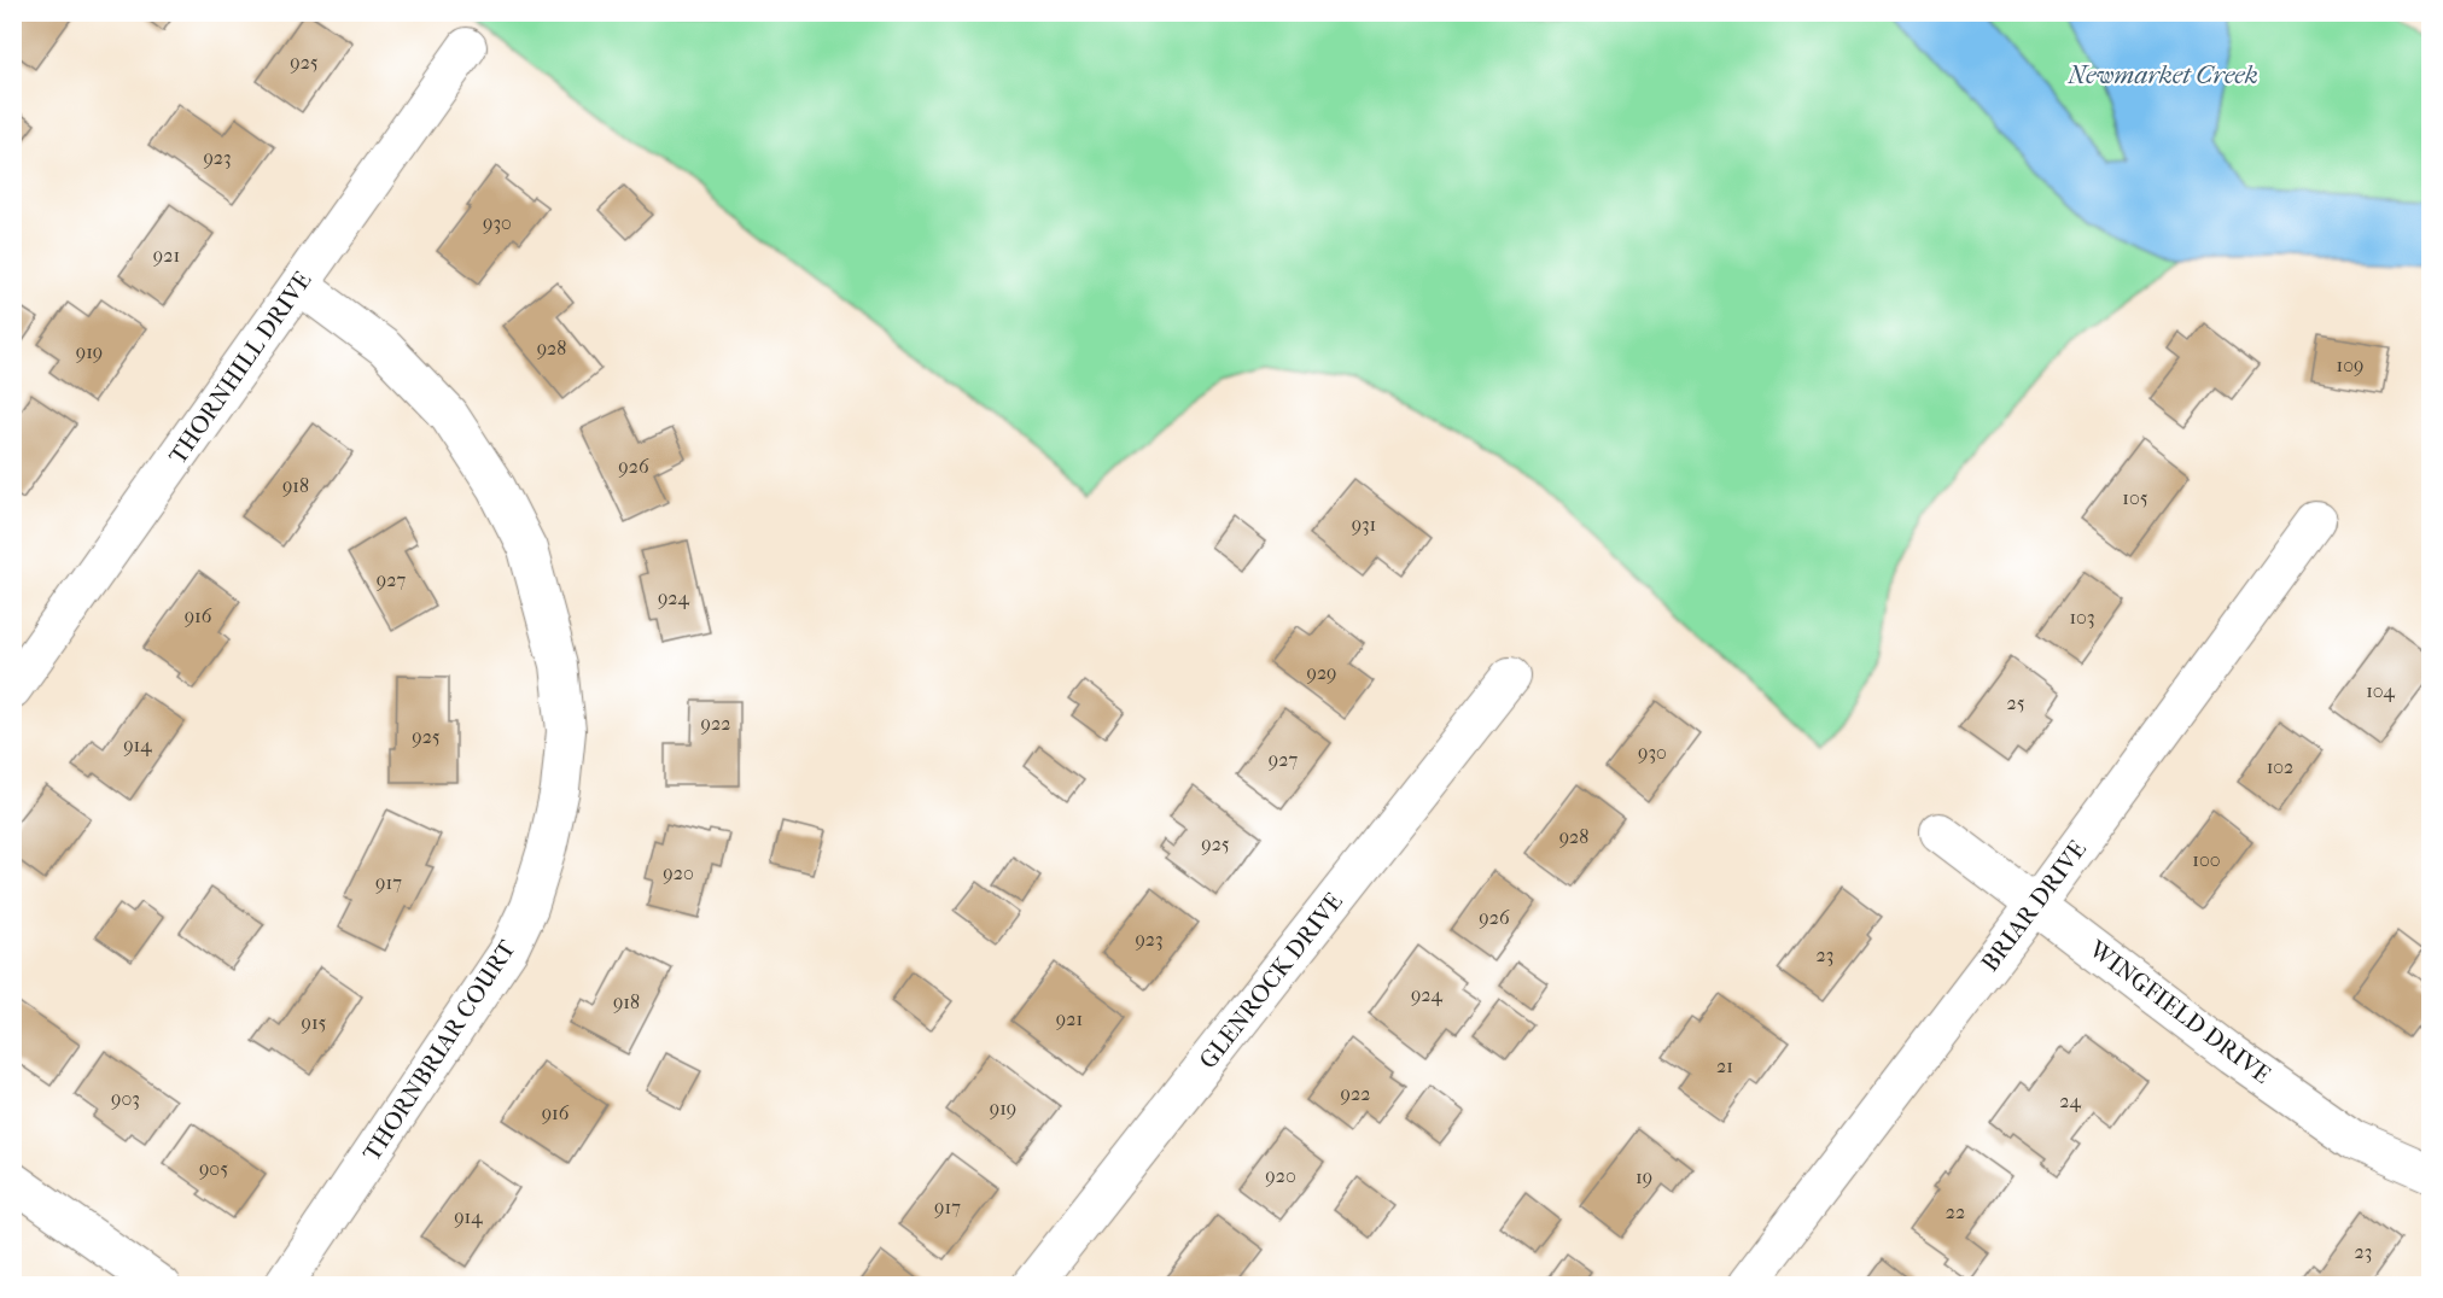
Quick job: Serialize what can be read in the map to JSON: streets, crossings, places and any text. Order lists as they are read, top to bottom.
{
  "streets": {
    "street": [
      "THORNHILL DRIVE",
      "BRIAR DRIVE",
      "GLENROCK DRIVE",
      "WINGFIELD DRIVE",
      "THORNBRIAR COURT"
    ]
  },
  "crossings": [
    ["THORNHILL DRIVE", "THORNBRIAR COURT"],
    ["BRIAR DRIVE", "WINGFIELD DRIVE"]
  ],
  "water": ["Newmarket Creek"],
  "house_numbers": [
    "925",
    "923",
    "930",
    "921",
    "928",
    "919",
    "109",
    "926",
    "918",
    "105",
    "931",
    "927",
    "924",
    "916",
    "103",
    "929",
    "104",
    "25",
    "922",
    "925",
    "914",
    "930",
    "927",
    "102",
    "928",
    "925",
    "100",
    "920",
    "917",
    "926",
    "923",
    "23",
    "924",
    "918",
    "921",
    "915",
    "21",
    "922",
    "903",
    "24",
    "919",
    "916",
    "905",
    "920",
    "19",
    "917",
    "22",
    "914",
    "23"
  ]
}
